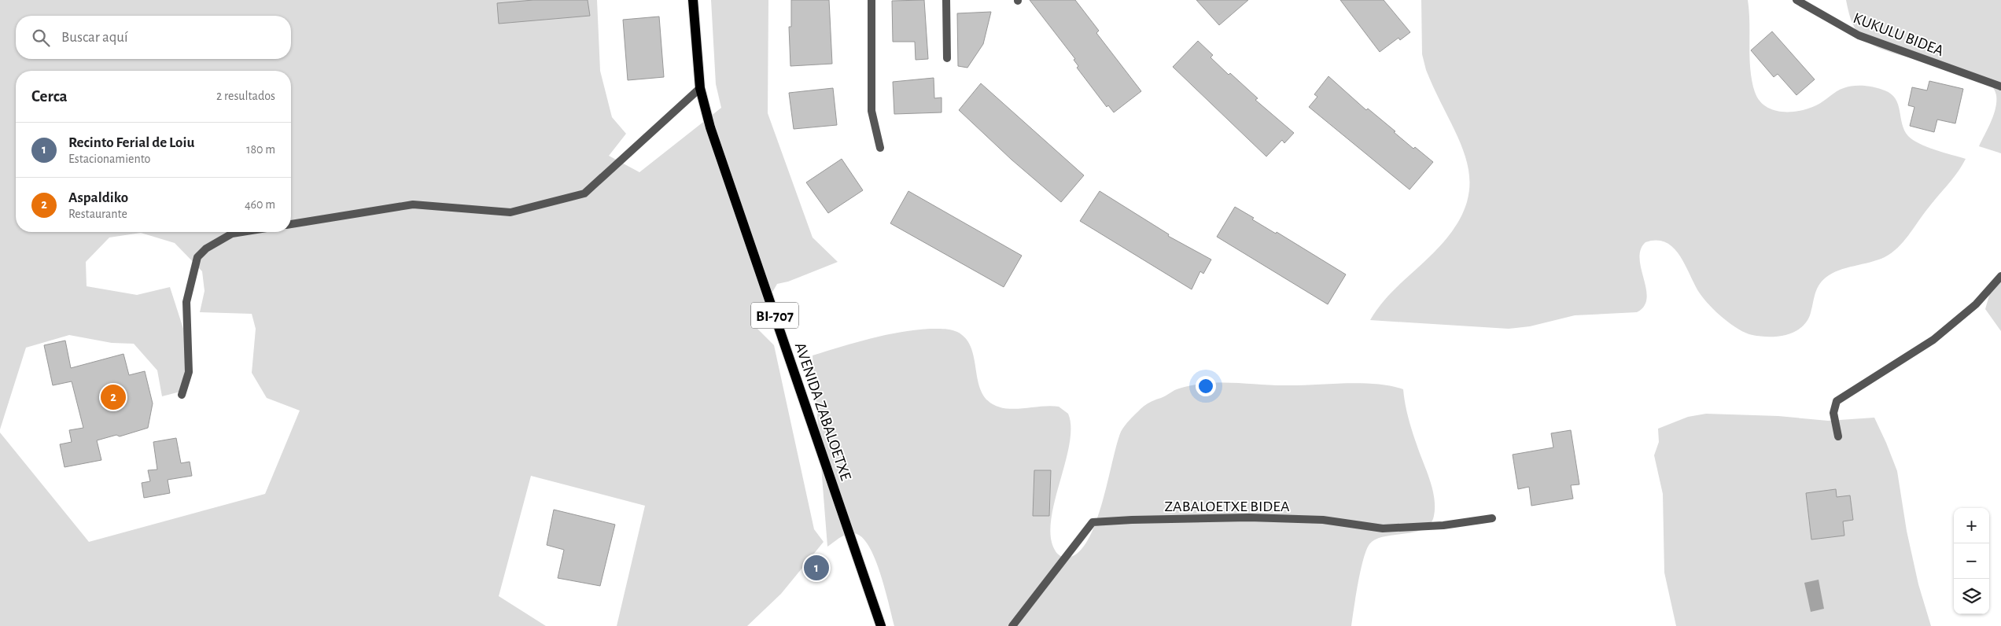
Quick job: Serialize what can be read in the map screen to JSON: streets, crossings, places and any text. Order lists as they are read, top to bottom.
{
  "streets": {
    "main road": ["BI-707", "AVENIDA ZABALOETXE"],
    "street": ["KUKULU BIDEA", "ZABALOETXE BIDEA"]
  },
  "page": {
    "search": "Buscar aquí",
    "heading": ["Cerca", "2 resultados"],
    "list": [
      {
        "mark": "1",
        "name": "Recinto Ferial de Loiu",
        "note": "Estacionamiento",
        "value": "180 m"
      },
      {
        "mark": "2",
        "name": "Aspaldiko",
        "note": "Restaurante",
        "value": "460 m"
      }
    ],
    "pins": ["2", "1"],
    "map_buttons": ["+", "−"]
  }
}
